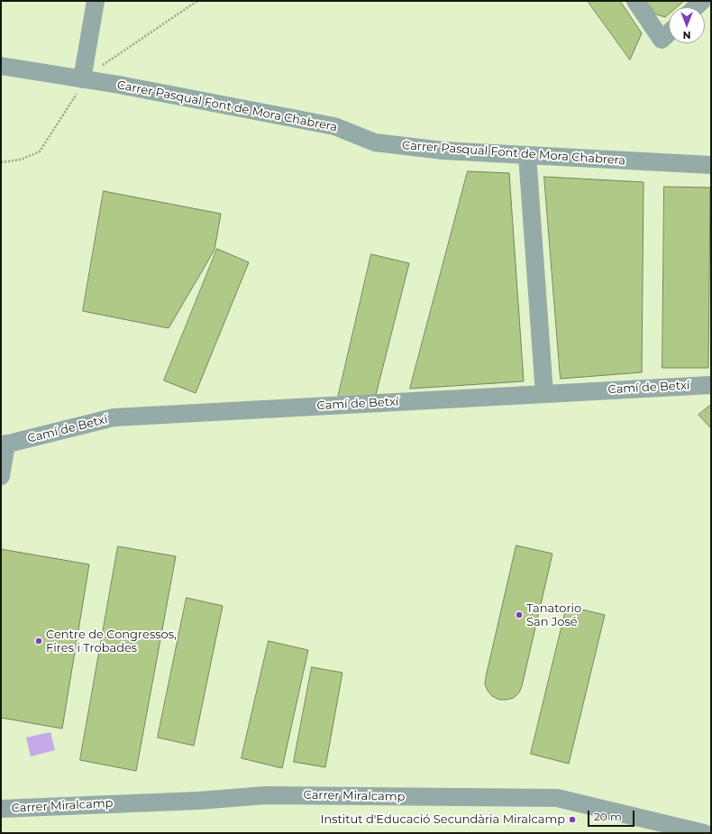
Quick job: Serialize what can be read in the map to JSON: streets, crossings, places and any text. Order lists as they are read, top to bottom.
{
  "streets": {
    "street": ["Carrer Pasqual Font de Mora Chabrera", "Camí de Betxí", "Carrer Miralcamp"]
  },
  "places": ["Tanatorio San José", "Centre de Congressos, Fires i Trobades", "Institut d'Educació Secundària Miralcamp"],
  "scale_bar": "20 m",
  "north": "bottom"
}
